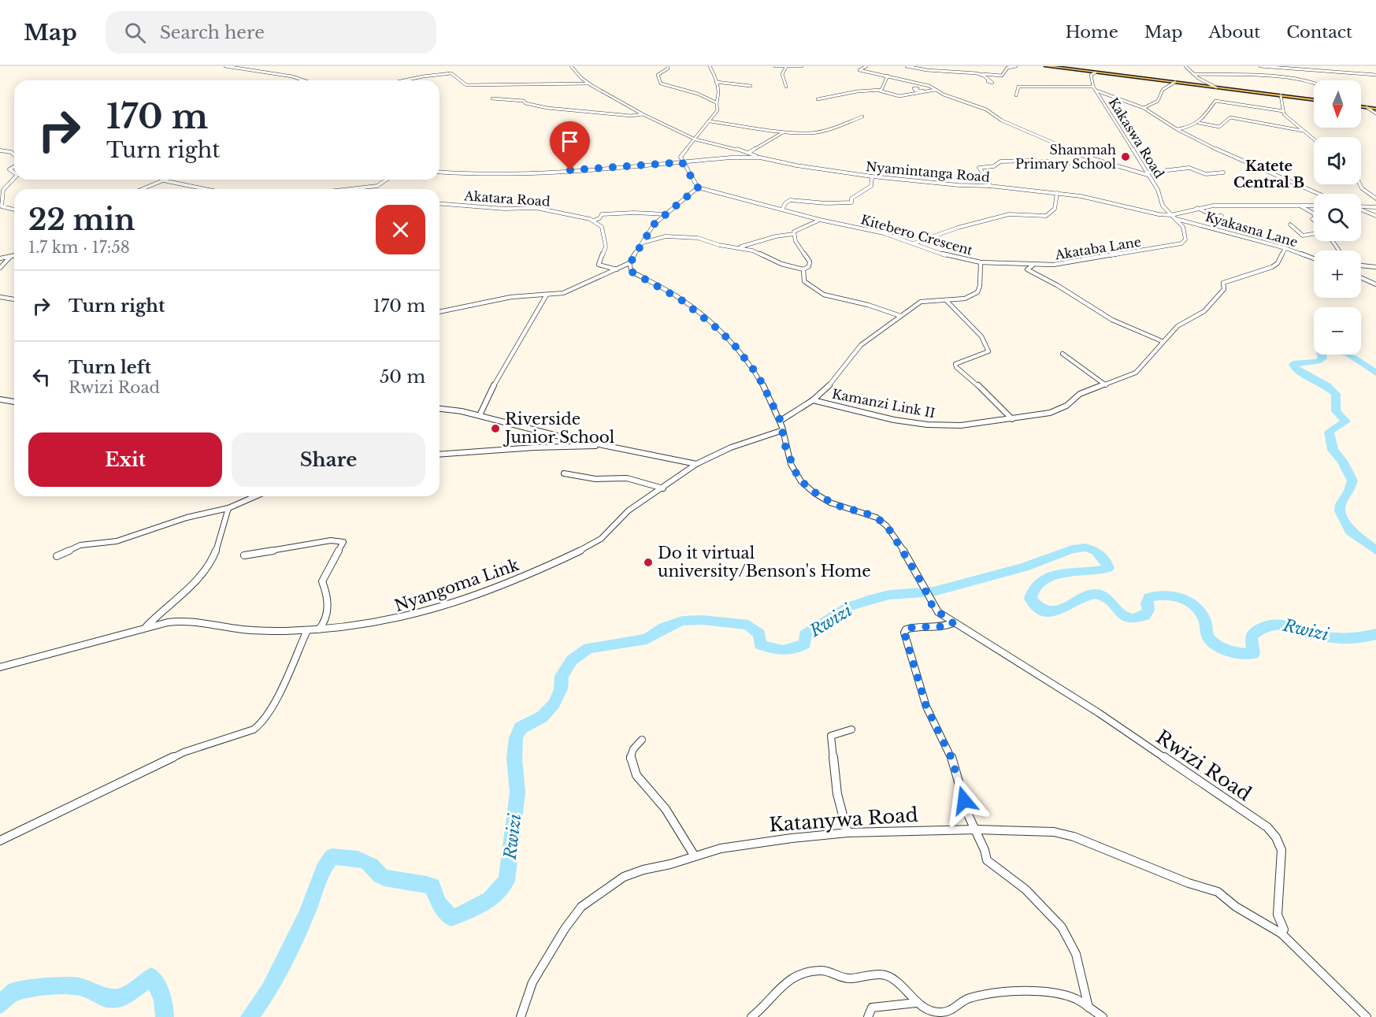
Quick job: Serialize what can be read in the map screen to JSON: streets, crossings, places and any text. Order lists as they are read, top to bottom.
{
  "streets": {
    "street": [
      "Kakaswa Road",
      "Nyamintanga Road",
      "Akatara Road",
      "Kyakasna Lane",
      "Kitebero Crescent",
      "Akataba Lane",
      "Kamanzi Link II",
      "Nyangoma Link",
      "Rwizi Road",
      "Katanywa Road"
    ]
  },
  "crossings": [
    ["Kakaswa Road", "Nyamintanga Road"],
    ["Kakaswa Road", "Akataba Lane"],
    ["Nyamintanga Road", "Akataba Lane"],
    ["Kyakasna Lane", "Akataba Lane"],
    ["Kyakasna Lane", "Kamanzi Link II"],
    ["Kitebero Crescent", "Akataba Lane"],
    ["Nyangoma Link", "Rwizi Road"],
    ["Rwizi Road", "Katanywa Road"]
  ],
  "districts": ["Katete Central B"],
  "water": ["Rwizi"],
  "places": ["Shammah Primary School", "Riverside Junior School", "Do it virtual university/Benson's Home"],
  "north": "bottom",
  "page": {
    "header": "Map",
    "search": "Search here",
    "nav": [
      "Home",
      "Map",
      "About",
      "Contact"
    ],
    "map_buttons": ["+", "−"],
    "turn": ["170 m", "Turn right"],
    "heading": ["22 min", "1.7 km · 17:58"],
    "list": [
      {
        "name": "Turn right",
        "value": "170 m"
      },
      {
        "name": "Turn left",
        "note": "Rwizi Road",
        "value": "50 m"
      }
    ],
    "buttons": ["Exit", "Share"]
  }
}
